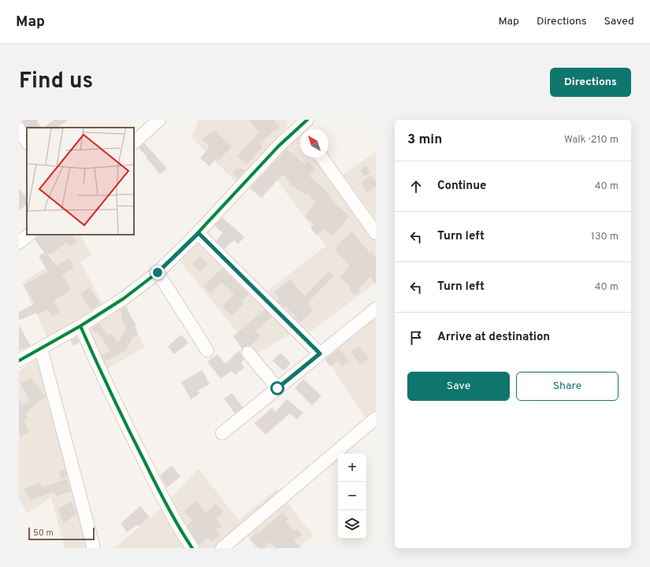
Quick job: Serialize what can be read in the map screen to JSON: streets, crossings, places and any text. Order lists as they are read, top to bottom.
{
  "scale_bar": "50 m",
  "north": "top left",
  "page": {
    "header": "Map",
    "nav": ["Map", "Directions", "Saved"],
    "title": "Find us",
    "buttons": [
      "Directions",
      ["Save", "Share"]
    ],
    "heading": ["3 min", "Walk · 210 m"],
    "list": [
      ["Continue", "40 m"],
      ["Turn left", "130 m"],
      ["Turn left", "40 m"],
      "Arrive at destination"
    ],
    "map_buttons": ["+", "−"],
    "scale": "50 m"
  }
}
